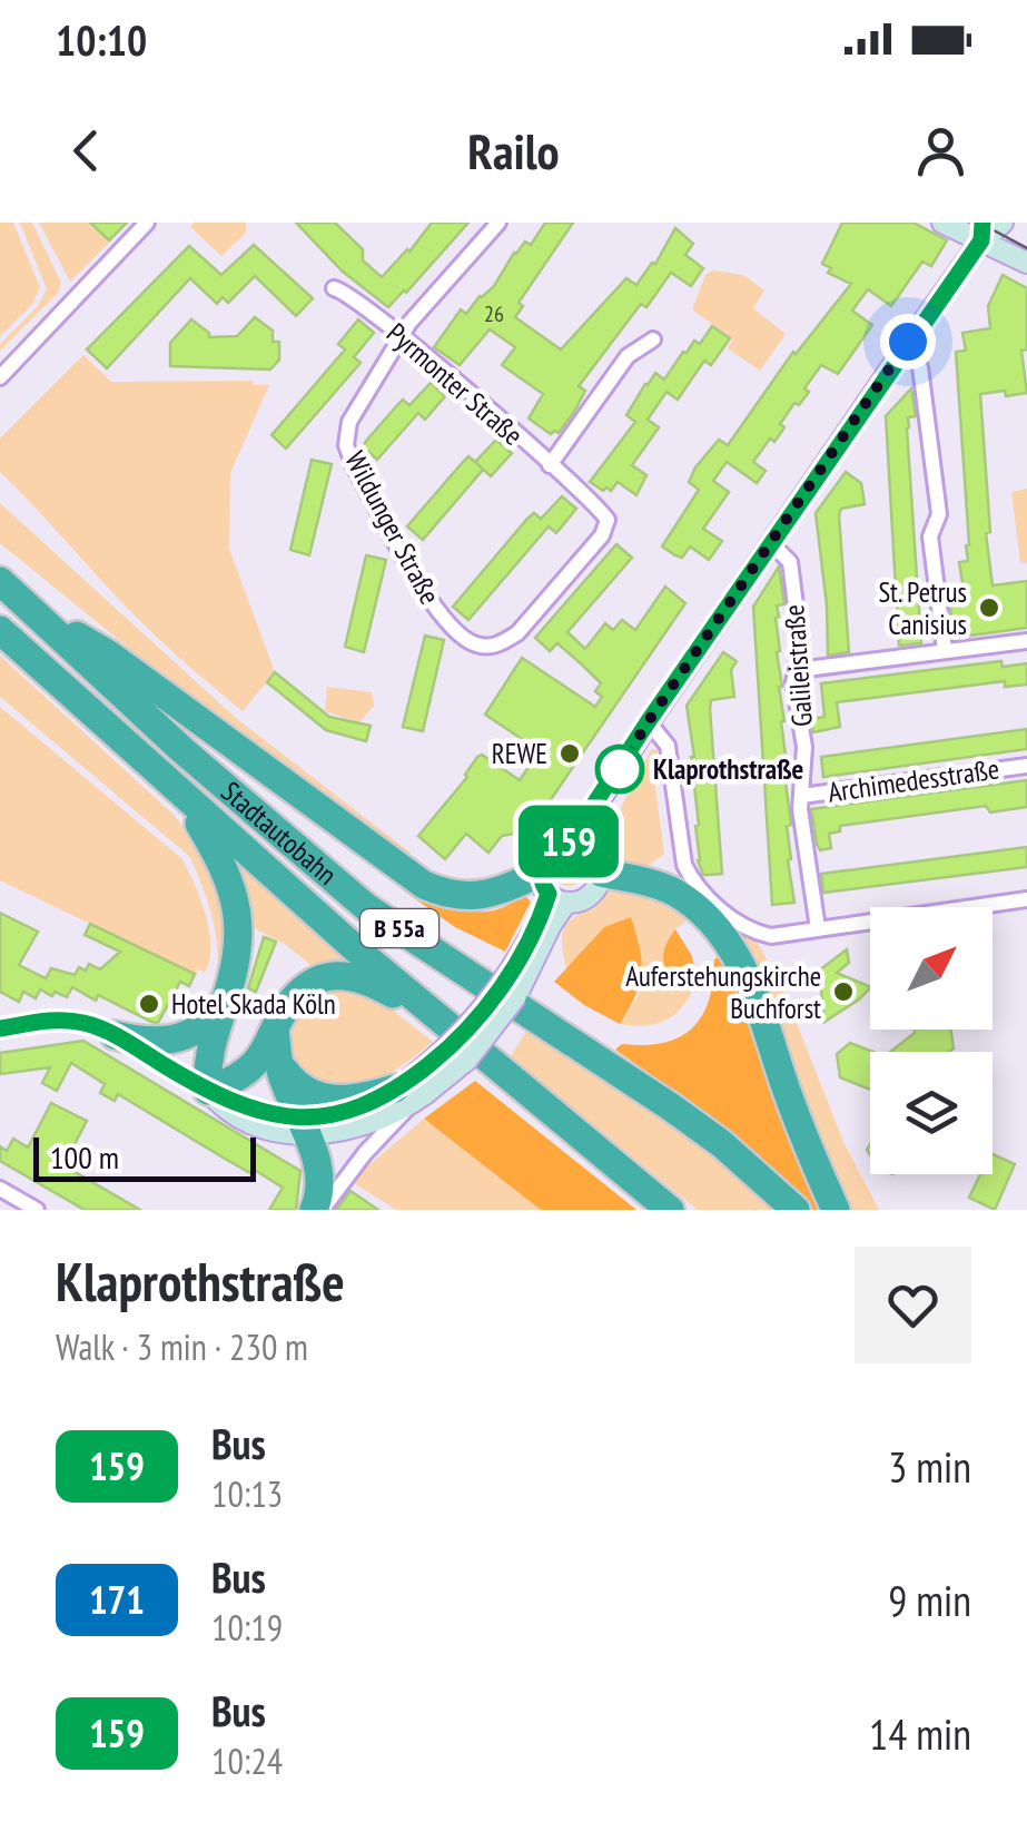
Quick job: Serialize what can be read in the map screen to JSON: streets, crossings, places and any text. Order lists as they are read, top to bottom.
{
  "streets": {
    "highway": ["Stadtautobahn", "B 55a"],
    "street": [
      "Pyrmonter Straße",
      "Wildunger Straße",
      "Galileistraße",
      "Archimedesstraße"
    ]
  },
  "crossings": [
    ["Pyrmonter Straße", "Wildunger Straße"],
    ["Galileistraße", "Archimedesstraße"]
  ],
  "places": [
    "St. Petrus Canisius",
    "REWE",
    "Klaprothstraße",
    "Auferstehungskirche Buchforst",
    "Hotel Skada Köln"
  ],
  "lines": ["bus line 159"],
  "house_numbers": ["26"],
  "scale_bar": "100 m",
  "north": "top right",
  "page": {
    "status": "10:10",
    "header": "Railo",
    "on_map": "159",
    "scale": "100 m",
    "heading": ["Klaprothstraße", "Walk · 3 min · 230 m"],
    "list": [
      {
        "mark": "159",
        "name": "Bus",
        "note": "10:13",
        "value": "3 min"
      },
      {
        "mark": "171",
        "name": "Bus",
        "note": "10:19",
        "value": "9 min"
      },
      {
        "mark": "159",
        "name": "Bus",
        "note": "10:24",
        "value": "14 min"
      }
    ]
  }
}
